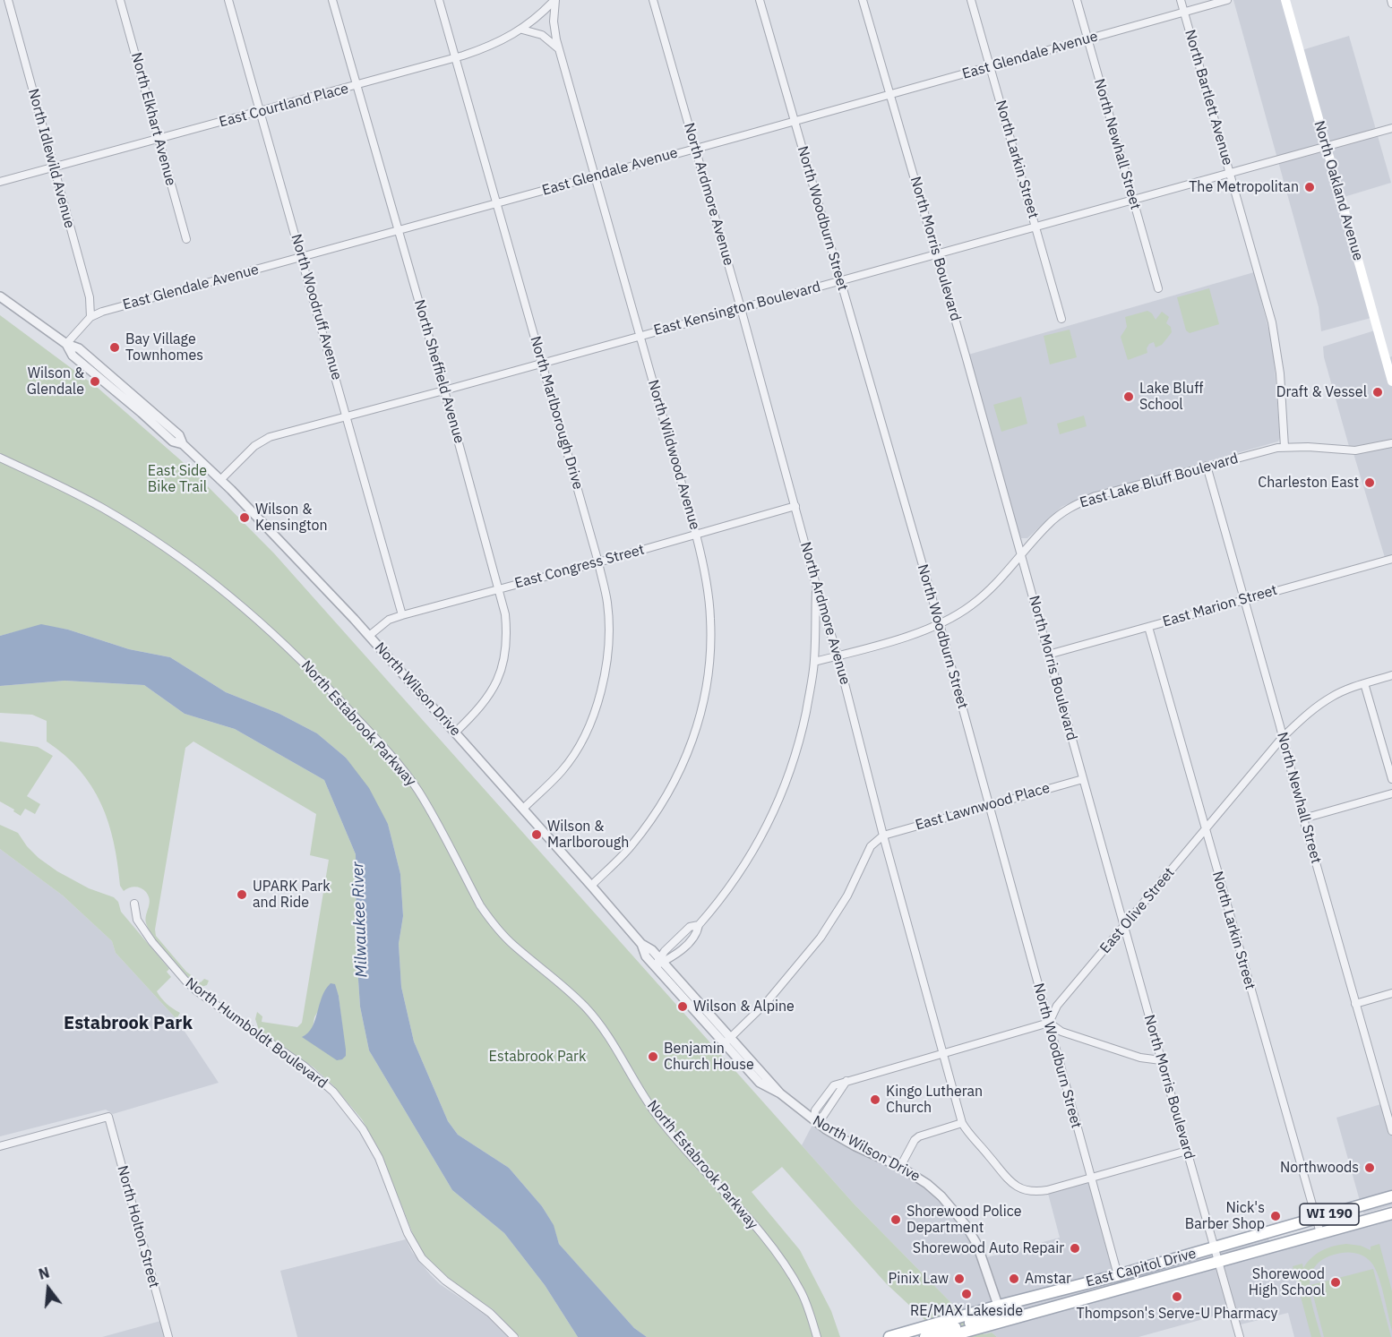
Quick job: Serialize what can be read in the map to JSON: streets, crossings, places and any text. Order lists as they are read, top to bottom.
{
  "streets": {
    "main road": ["North Oakland Avenue", "WI 190", "East Capitol Drive"],
    "street": [
      "East Glendale Avenue",
      "North Bartlett Avenue",
      "East Courtland Place",
      "North Elkhart Avenue",
      "North Newhall Street",
      "North Idlewild Avenue",
      "North Larkin Street",
      "North Ardmore Avenue",
      "North Woodburn Street",
      "North Morris Boulevard",
      "North Woodruff Avenue",
      "East Kensington Boulevard",
      "North Sheffield Avenue",
      "North Marlborough Drive",
      "North Wildwood Avenue",
      "East Lake Bluff Boulevard",
      "East Congress Street",
      "East Marion Street",
      "North Wilson Drive",
      "North Estabrook Parkway",
      "East Lawnwood Place",
      "East Olive Street",
      "North Humboldt Boulevard",
      "North Holton Street"
    ]
  },
  "crossings": [
    ["East Glendale Avenue", "North Bartlett Avenue"],
    ["East Glendale Avenue", "North Newhall Street"],
    ["East Glendale Avenue", "North Idlewild Avenue"],
    ["East Glendale Avenue", "North Larkin Street"],
    ["East Glendale Avenue", "North Ardmore Avenue"],
    ["East Glendale Avenue", "North Woodburn Street"],
    ["East Glendale Avenue", "North Morris Boulevard"],
    ["East Glendale Avenue", "North Woodruff Avenue"],
    ["East Glendale Avenue", "North Sheffield Avenue"],
    ["East Glendale Avenue", "North Marlborough Drive"],
    ["East Glendale Avenue", "North Wildwood Avenue"],
    ["East Glendale Avenue", "North Wilson Drive"],
    ["North Bartlett Avenue", "East Kensington Boulevard"],
    ["North Bartlett Avenue", "East Lake Bluff Boulevard"],
    ["East Courtland Place", "North Elkhart Avenue"],
    ["East Courtland Place", "North Idlewild Avenue"],
    ["East Courtland Place", "North Woodruff Avenue"],
    ["East Courtland Place", "North Sheffield Avenue"],
    ["East Courtland Place", "North Marlborough Drive"],
    ["East Courtland Place", "North Wildwood Avenue"],
    ["North Newhall Street", "East Kensington Boulevard"],
    ["North Newhall Street", "East Lake Bluff Boulevard"],
    ["North Newhall Street", "East Marion Street"],
    ["North Newhall Street", "East Olive Street"],
    ["North Larkin Street", "East Kensington Boulevard"],
    ["North Larkin Street", "East Marion Street"],
    ["North Larkin Street", "East Olive Street"],
    ["North Larkin Street", "East Capitol Drive"],
    ["North Oakland Avenue", "East Kensington Boulevard"],
    ["North Ardmore Avenue", "North Woodburn Street"],
    ["North Ardmore Avenue", "East Kensington Boulevard"],
    ["North Ardmore Avenue", "East Lake Bluff Boulevard"],
    ["North Ardmore Avenue", "East Congress Street"],
    ["North Ardmore Avenue", "East Lawnwood Place"],
    ["North Woodburn Street", "East Kensington Boulevard"],
    ["North Woodburn Street", "East Lake Bluff Boulevard"],
    ["North Woodburn Street", "East Lawnwood Place"],
    ["North Woodburn Street", "East Olive Street"],
    ["North Woodburn Street", "East Capitol Drive"],
    ["North Morris Boulevard", "East Kensington Boulevard"],
    ["North Morris Boulevard", "East Lake Bluff Boulevard"],
    ["North Morris Boulevard", "East Marion Street"],
    ["North Morris Boulevard", "East Lawnwood Place"],
    ["North Morris Boulevard", "East Olive Street"],
    ["North Morris Boulevard", "East Capitol Drive"],
    ["North Woodruff Avenue", "East Kensington Boulevard"],
    ["North Woodruff Avenue", "East Congress Street"],
    ["East Kensington Boulevard", "North Sheffield Avenue"],
    ["East Kensington Boulevard", "North Marlborough Drive"],
    ["East Kensington Boulevard", "North Wildwood Avenue"],
    ["East Kensington Boulevard", "North Wilson Drive"],
    ["North Sheffield Avenue", "East Congress Street"],
    ["North Sheffield Avenue", "North Wilson Drive"],
    ["North Marlborough Drive", "East Congress Street"],
    ["North Marlborough Drive", "North Wilson Drive"],
    ["North Wildwood Avenue", "East Congress Street"],
    ["North Wildwood Avenue", "North Wilson Drive"],
    ["East Congress Street", "North Wilson Drive"],
    ["North Wilson Drive", "East Capitol Drive"]
  ],
  "districts": ["Estabrook Park"],
  "water": ["Milwaukee River"],
  "parks": ["East Side Bike Trail", "Estabrook Park"],
  "places": [
    "The Metropolitan",
    "Bay Village Townhomes",
    "Wilson & Glendale",
    "Draft & Vessel",
    "Lake Bluff School",
    "Charleston East",
    "Wilson & Kensington",
    "Wilson & Marlborough",
    "UPARK Park and Ride",
    "Wilson & Alpine",
    "Benjamin Church House",
    "Kingo Lutheran Church",
    "Northwoods",
    "Nick's Barber Shop",
    "Shorewood Police Department",
    "Shorewood Auto Repair",
    "Pinix Law",
    "Amstar",
    "Shorewood High School",
    "RE/MAX Lakeside",
    "Thompson's Serve-U Pharmacy"
  ],
  "north": "top"
}
